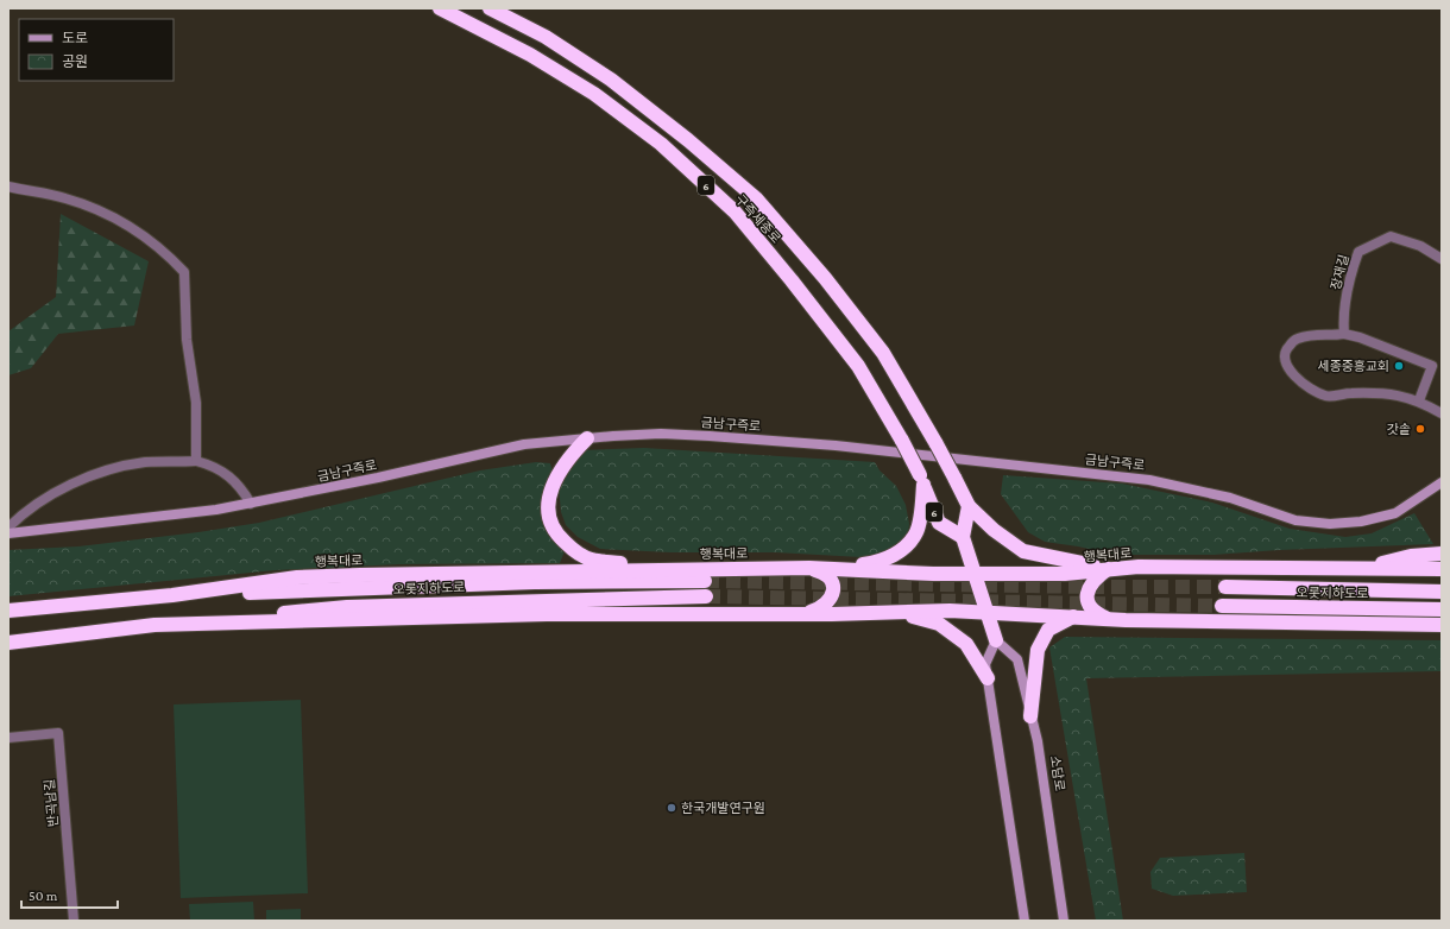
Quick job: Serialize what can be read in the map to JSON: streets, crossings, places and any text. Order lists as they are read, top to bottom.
{
  "streets": {
    "highway": [
      "6",
      "구즉세종로",
      "행복대로",
      "오롯지하도로"
    ],
    "main road": ["금남구즉로", "소담로"],
    "street": ["장재길", "반곡남길"]
  },
  "crossings": [
    ["구즉세종로", "행복대로"],
    ["행복대로", "오롯지하도로"]
  ],
  "places": ["세종중흥교회", "갓솥", "한국개발연구원"],
  "legend": ["도로", "공원"],
  "scale_bar": "50 m"
}
